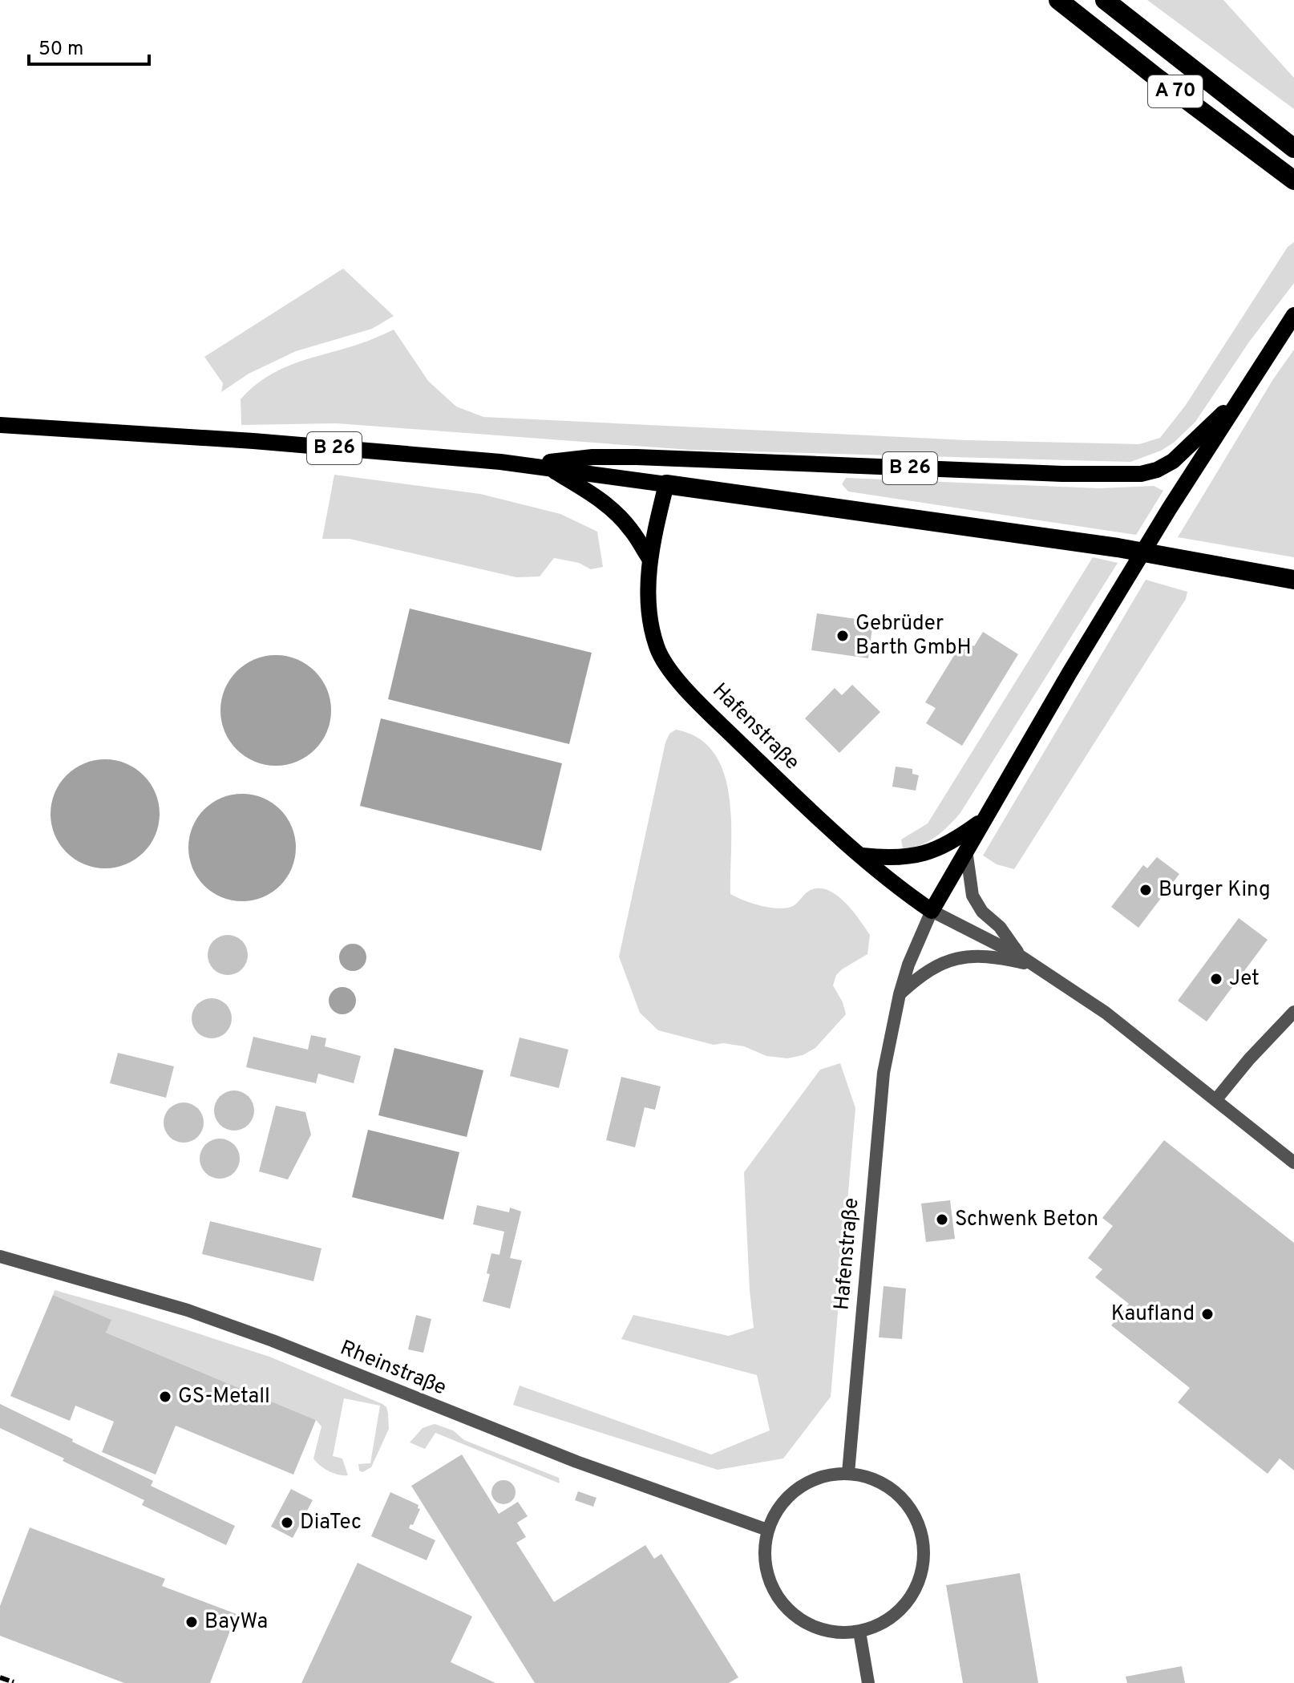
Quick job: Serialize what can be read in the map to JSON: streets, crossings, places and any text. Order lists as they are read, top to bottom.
{
  "streets": {
    "highway": ["A 70"],
    "main road": ["B 26", "Hafenstraße"],
    "street": ["Rheinstraße"]
  },
  "crossings": [
    ["B 26", "Hafenstraße"],
    ["Hafenstraße", "Rheinstraße"]
  ],
  "places": [
    "Gebrüder Barth GmbH",
    "Burger King",
    "Jet",
    "Schwenk Beton",
    "Kaufland",
    "GS-Metall",
    "DiaTec",
    "BayWa"
  ],
  "scale_bar": "50 m"
}
